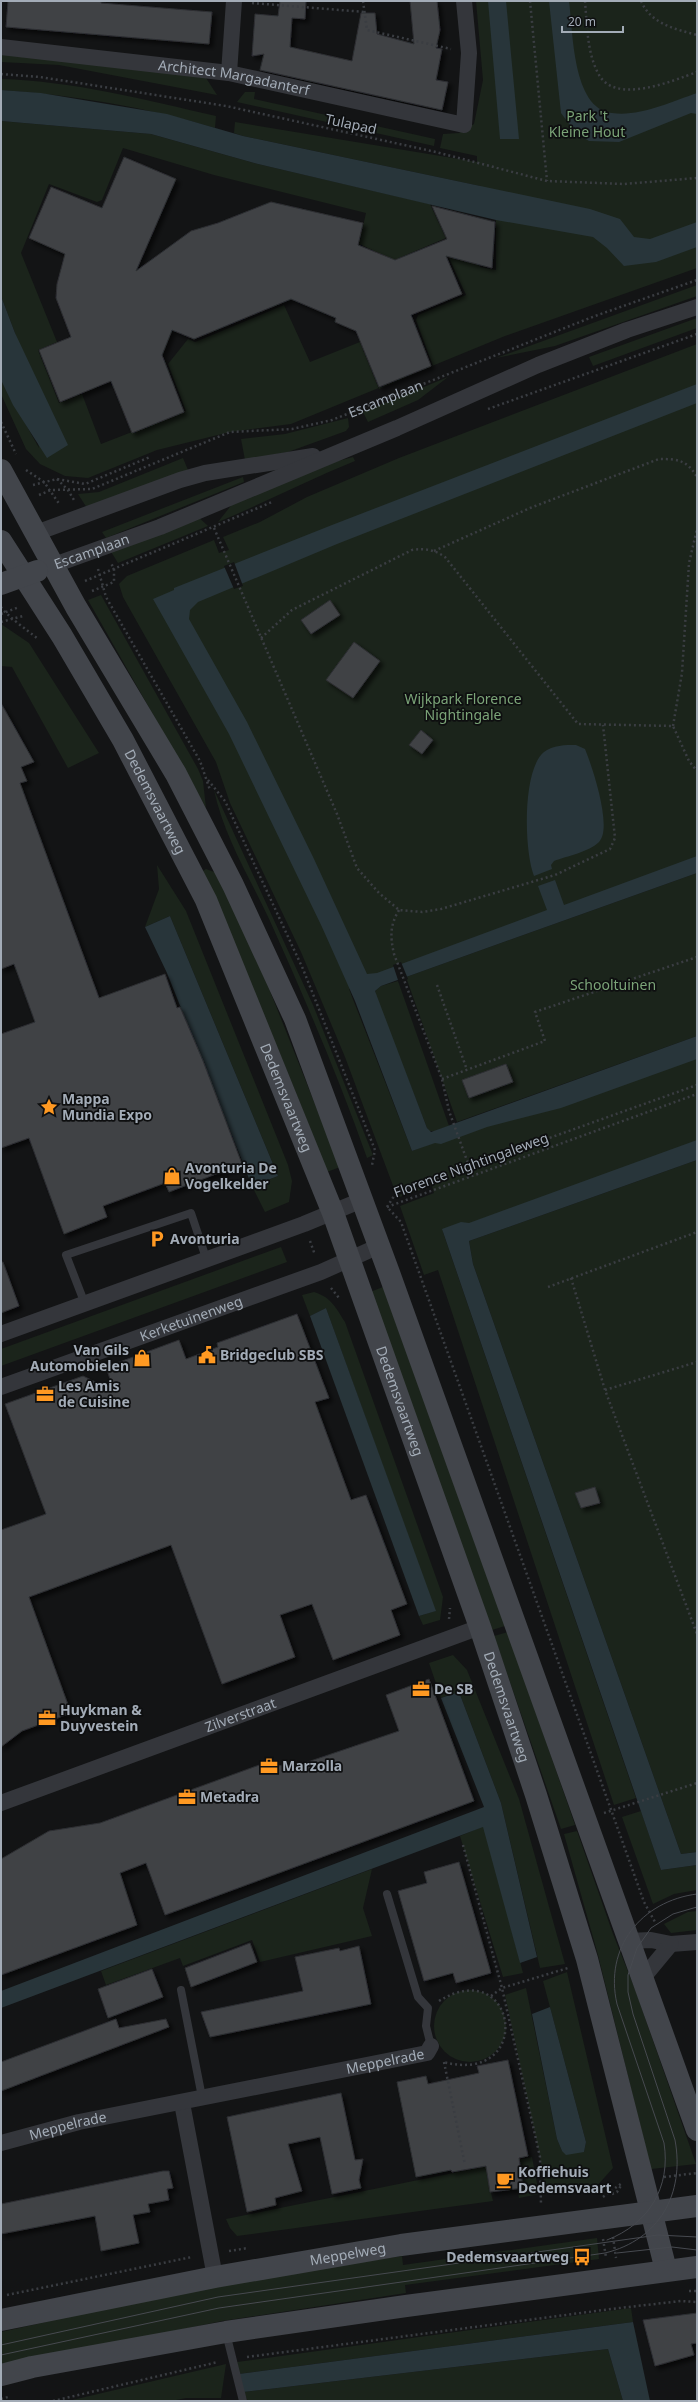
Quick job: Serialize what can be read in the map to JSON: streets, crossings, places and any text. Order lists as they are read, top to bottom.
{
  "streets": {
    "main road": ["Escamplaan", "Dedemsvaartweg", "Meppelweg"],
    "street": [
      "Architect Margadanterf",
      "Kerketuinenweg",
      "Zilverstraat",
      "Meppelrade"
    ],
    "path": ["Tulapad", "Florence Nightingaleweg"]
  },
  "crossings": [
    ["Escamplaan", "Dedemsvaartweg"],
    ["Dedemsvaartweg", "Kerketuinenweg"],
    ["Dedemsvaartweg", "Zilverstraat"],
    ["Dedemsvaartweg", "Meppelweg"]
  ],
  "parks": ["Park 't Kleine Hout", "Wijkpark Florence Nightingale", "Schooltuinen"],
  "places": {
    "place": ["Mappa Mundia Expo"],
    "shop": ["Avonturia De Vogelkelder", "Van Gils Automobielen"],
    "parking": ["Avonturia"],
    "public building": ["Bridgeclub SBS"],
    "office": [
      "Les Amis de Cuisine",
      "De SB",
      "Huykman & Duyvestein",
      "Marzolla",
      "Metadra"
    ],
    "cafe": ["Koffiehuis Dedemsvaart"],
    "bus stop": ["Dedemsvaartweg"]
  },
  "scale_bar": "20 m"
}
